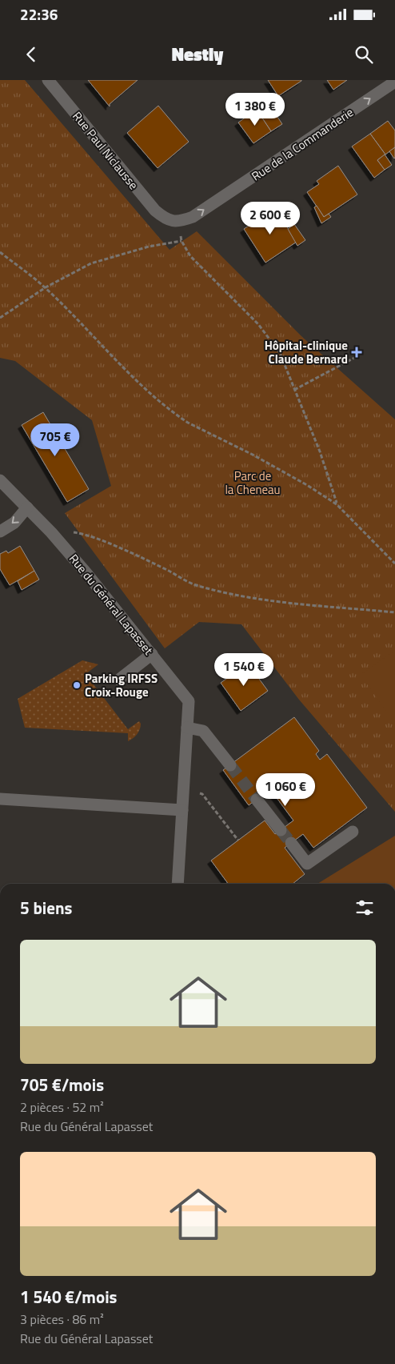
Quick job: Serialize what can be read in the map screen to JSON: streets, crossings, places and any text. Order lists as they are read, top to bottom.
{
  "streets": {
    "street": ["Rue de la Commanderie", "Rue Paul Niclausse", "Rue du Général Lapasset"]
  },
  "crossings": [
    ["Rue de la Commanderie", "Rue Paul Niclausse"]
  ],
  "one_way": ["Rue de la Commanderie"],
  "parks": ["Parc de la Cheneau"],
  "places": {
    "health": ["Hôpital-clinique Claude Bernard"],
    "other": ["Parking IRFSS Croix-Rouge"]
  },
  "page": {
    "status": "22:36",
    "header": "Nestly",
    "price": [
      "1 380 €",
      "2 600 €",
      "705 €",
      "1 540 €",
      "1 060 €"
    ],
    "heading": "5 biens",
    "list": [
      {
        "name": "705 €/mois",
        "note": "2 pièces · 52 m² · Rue du Général Lapasset"
      },
      {
        "name": "1 540 €/mois",
        "note": "3 pièces · 86 m² · Rue du Général Lapasset"
      }
    ]
  }
}
